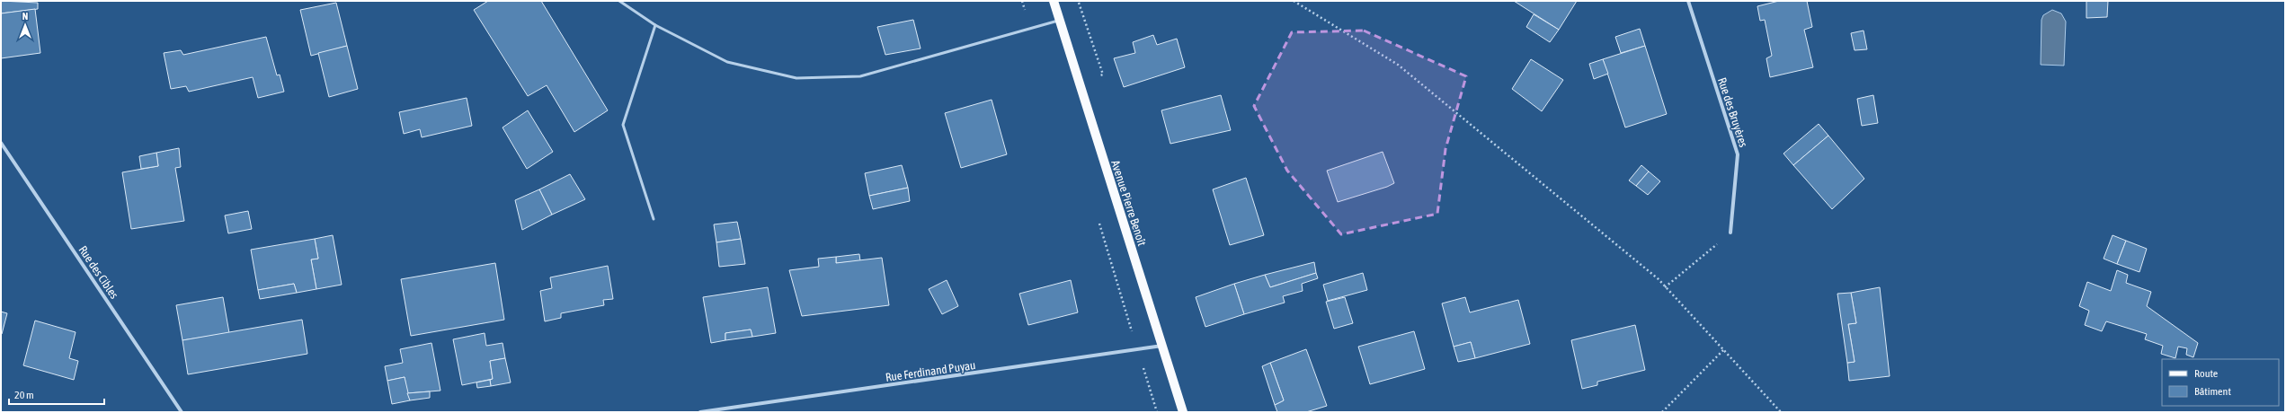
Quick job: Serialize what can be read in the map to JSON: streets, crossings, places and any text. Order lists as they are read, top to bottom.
{
  "streets": {
    "main road": ["Avenue Pierre Benoît"],
    "street": ["Rue des Bruyères", "Rue des Cibles", "Rue Ferdinand Puyau"]
  },
  "crossings": [
    ["Avenue Pierre Benoît", "Rue Ferdinand Puyau"]
  ],
  "legend": ["Route", "Bâtiment"],
  "scale_bar": "20 m",
  "north": "top"
}
